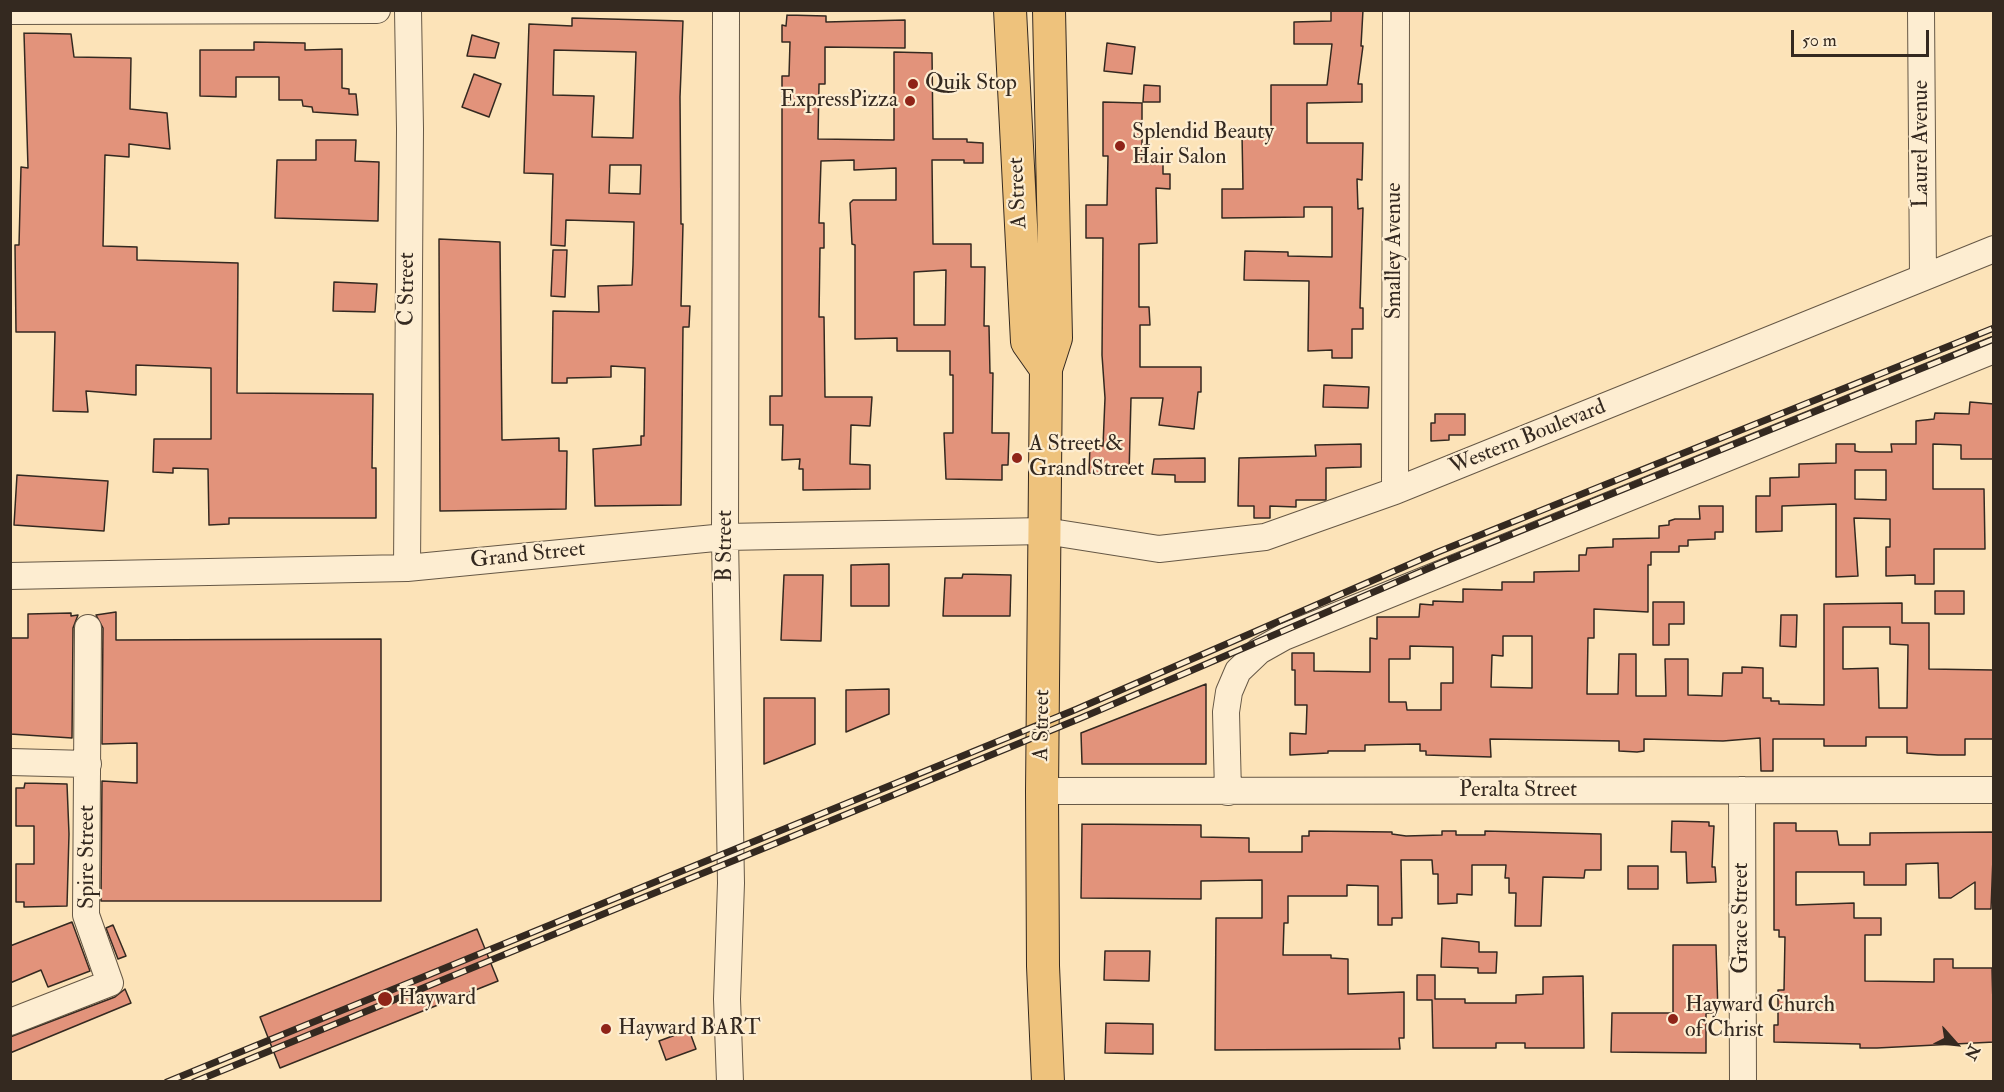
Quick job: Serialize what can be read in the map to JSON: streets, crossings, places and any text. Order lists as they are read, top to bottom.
{
  "streets": {
    "main road": ["A Street"],
    "street": [
      "Laurel Avenue",
      "Smalley Avenue",
      "C Street",
      "Western Boulevard",
      "B Street",
      "Grand Street",
      "Peralta Street",
      "Spire Street",
      "Grace Street"
    ]
  },
  "crossings": [
    ["Laurel Avenue", "Western Boulevard"],
    ["A Street", "Western Boulevard"],
    ["A Street", "Grand Street"],
    ["A Street", "Peralta Street"],
    ["Smalley Avenue", "Western Boulevard"],
    ["C Street", "Grand Street"],
    ["Western Boulevard", "Grand Street"],
    ["B Street", "Grand Street"],
    ["Peralta Street", "Grace Street"]
  ],
  "places": [
    "Quik Stop",
    "ExpressPizza",
    "Splendid Beauty Hair Salon",
    "A Street & Grand Street",
    "Hayward",
    "Hayward Church of Christ",
    "Hayward BART"
  ],
  "scale_bar": "50 m",
  "north": "bottom right"
}
